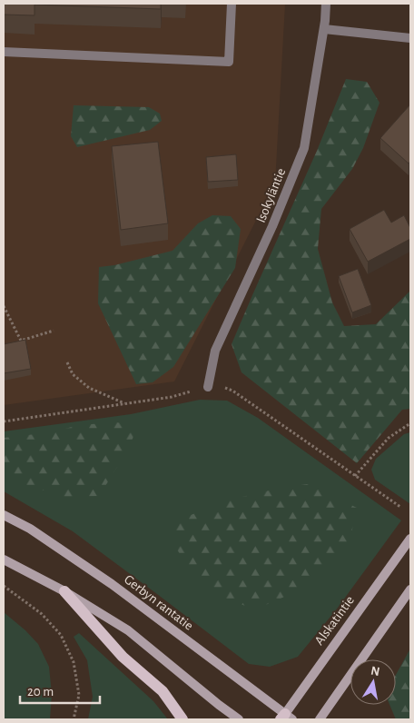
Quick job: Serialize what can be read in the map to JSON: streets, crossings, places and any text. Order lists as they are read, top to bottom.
{
  "streets": {
    "main road": ["Gerbyn rantatie", "Alskatintie"],
    "street": ["Isokyläntie"]
  },
  "crossings": [
    ["Gerbyn rantatie", "Alskatintie"]
  ],
  "scale_bar": "20 m",
  "north": "top"
}
